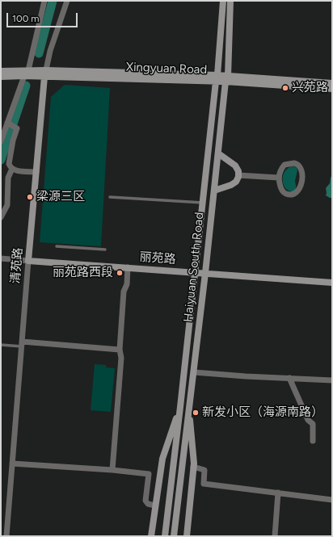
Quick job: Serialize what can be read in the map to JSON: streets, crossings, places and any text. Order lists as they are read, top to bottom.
{
  "streets": {
    "main road": [
      "Xingyuan Road",
      "丽苑路",
      "清苑路",
      "Haiyuan South Road"
    ]
  },
  "crossings": [
    ["Xingyuan Road", "清苑路"],
    ["Xingyuan Road", "Haiyuan South Road"],
    ["丽苑路", "清苑路"],
    ["丽苑路", "Haiyuan South Road"]
  ],
  "places": [
    "兴苑路",
    "梁源三区",
    "丽苑路西段",
    "新发小区（海源南路）"
  ],
  "scale_bar": "100 m"
}
